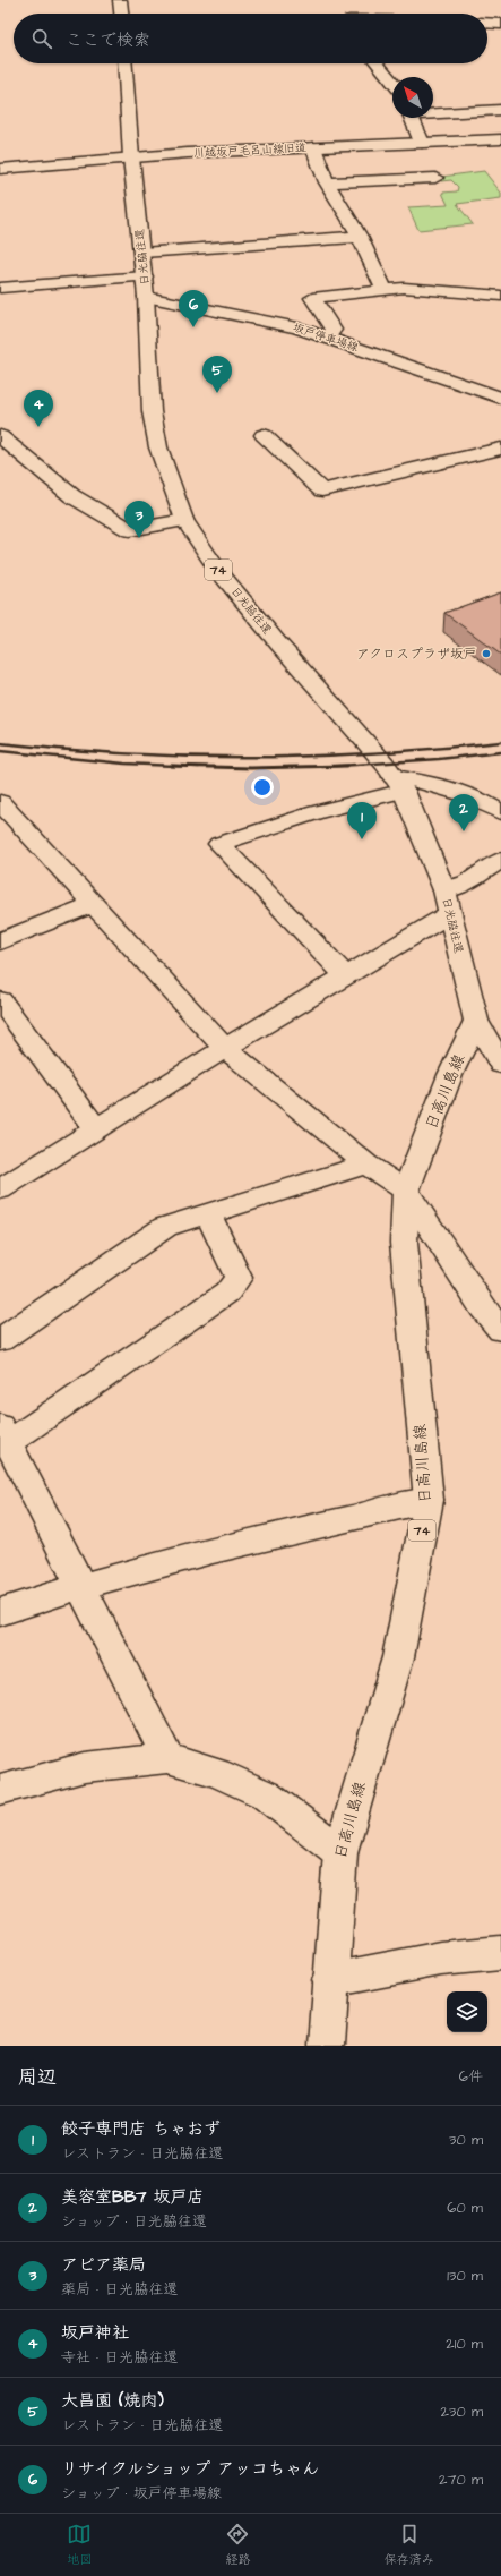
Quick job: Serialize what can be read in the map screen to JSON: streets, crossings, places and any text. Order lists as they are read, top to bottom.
{
  "streets": {
    "street": [
      "川越坂戸毛呂山線旧道",
      "日光脇往還",
      "坂戸停車場線",
      "74",
      "日高川島線"
    ]
  },
  "crossings": [
    ["川越坂戸毛呂山線旧道", "日光脇往還"],
    ["日光脇往還", "坂戸停車場線"],
    ["日光脇往還", "日高川島線"]
  ],
  "places": ["アクロスプラザ坂戸"],
  "north": "top left",
  "page": {
    "search": "ここで検索",
    "pins": [
      "6",
      "5",
      "4",
      "3",
      "2",
      "1"
    ],
    "heading": ["周辺", "6件"],
    "list": [
      {
        "mark": "1",
        "name": "餃子専門店 ちゃおず",
        "note": "レストラン · 日光脇往還",
        "value": "30 m"
      },
      {
        "mark": "2",
        "name": "美容室BB7 坂戸店",
        "note": "ショップ · 日光脇往還",
        "value": "60 m"
      },
      {
        "mark": "3",
        "name": "アピア薬局",
        "note": "薬局 · 日光脇往還",
        "value": "130 m"
      },
      {
        "mark": "4",
        "name": "坂戸神社",
        "note": "寺社 · 日光脇往還",
        "value": "210 m"
      },
      {
        "mark": "5",
        "name": "大昌園 (焼肉)",
        "note": "レストラン · 日光脇往還",
        "value": "230 m"
      },
      {
        "mark": "6",
        "name": "リサイクルショップ アッコちゃん",
        "note": "ショップ · 坂戸停車場線",
        "value": "270 m"
      }
    ],
    "nav": ["地図", "経路", "保存済み"]
  }
}
